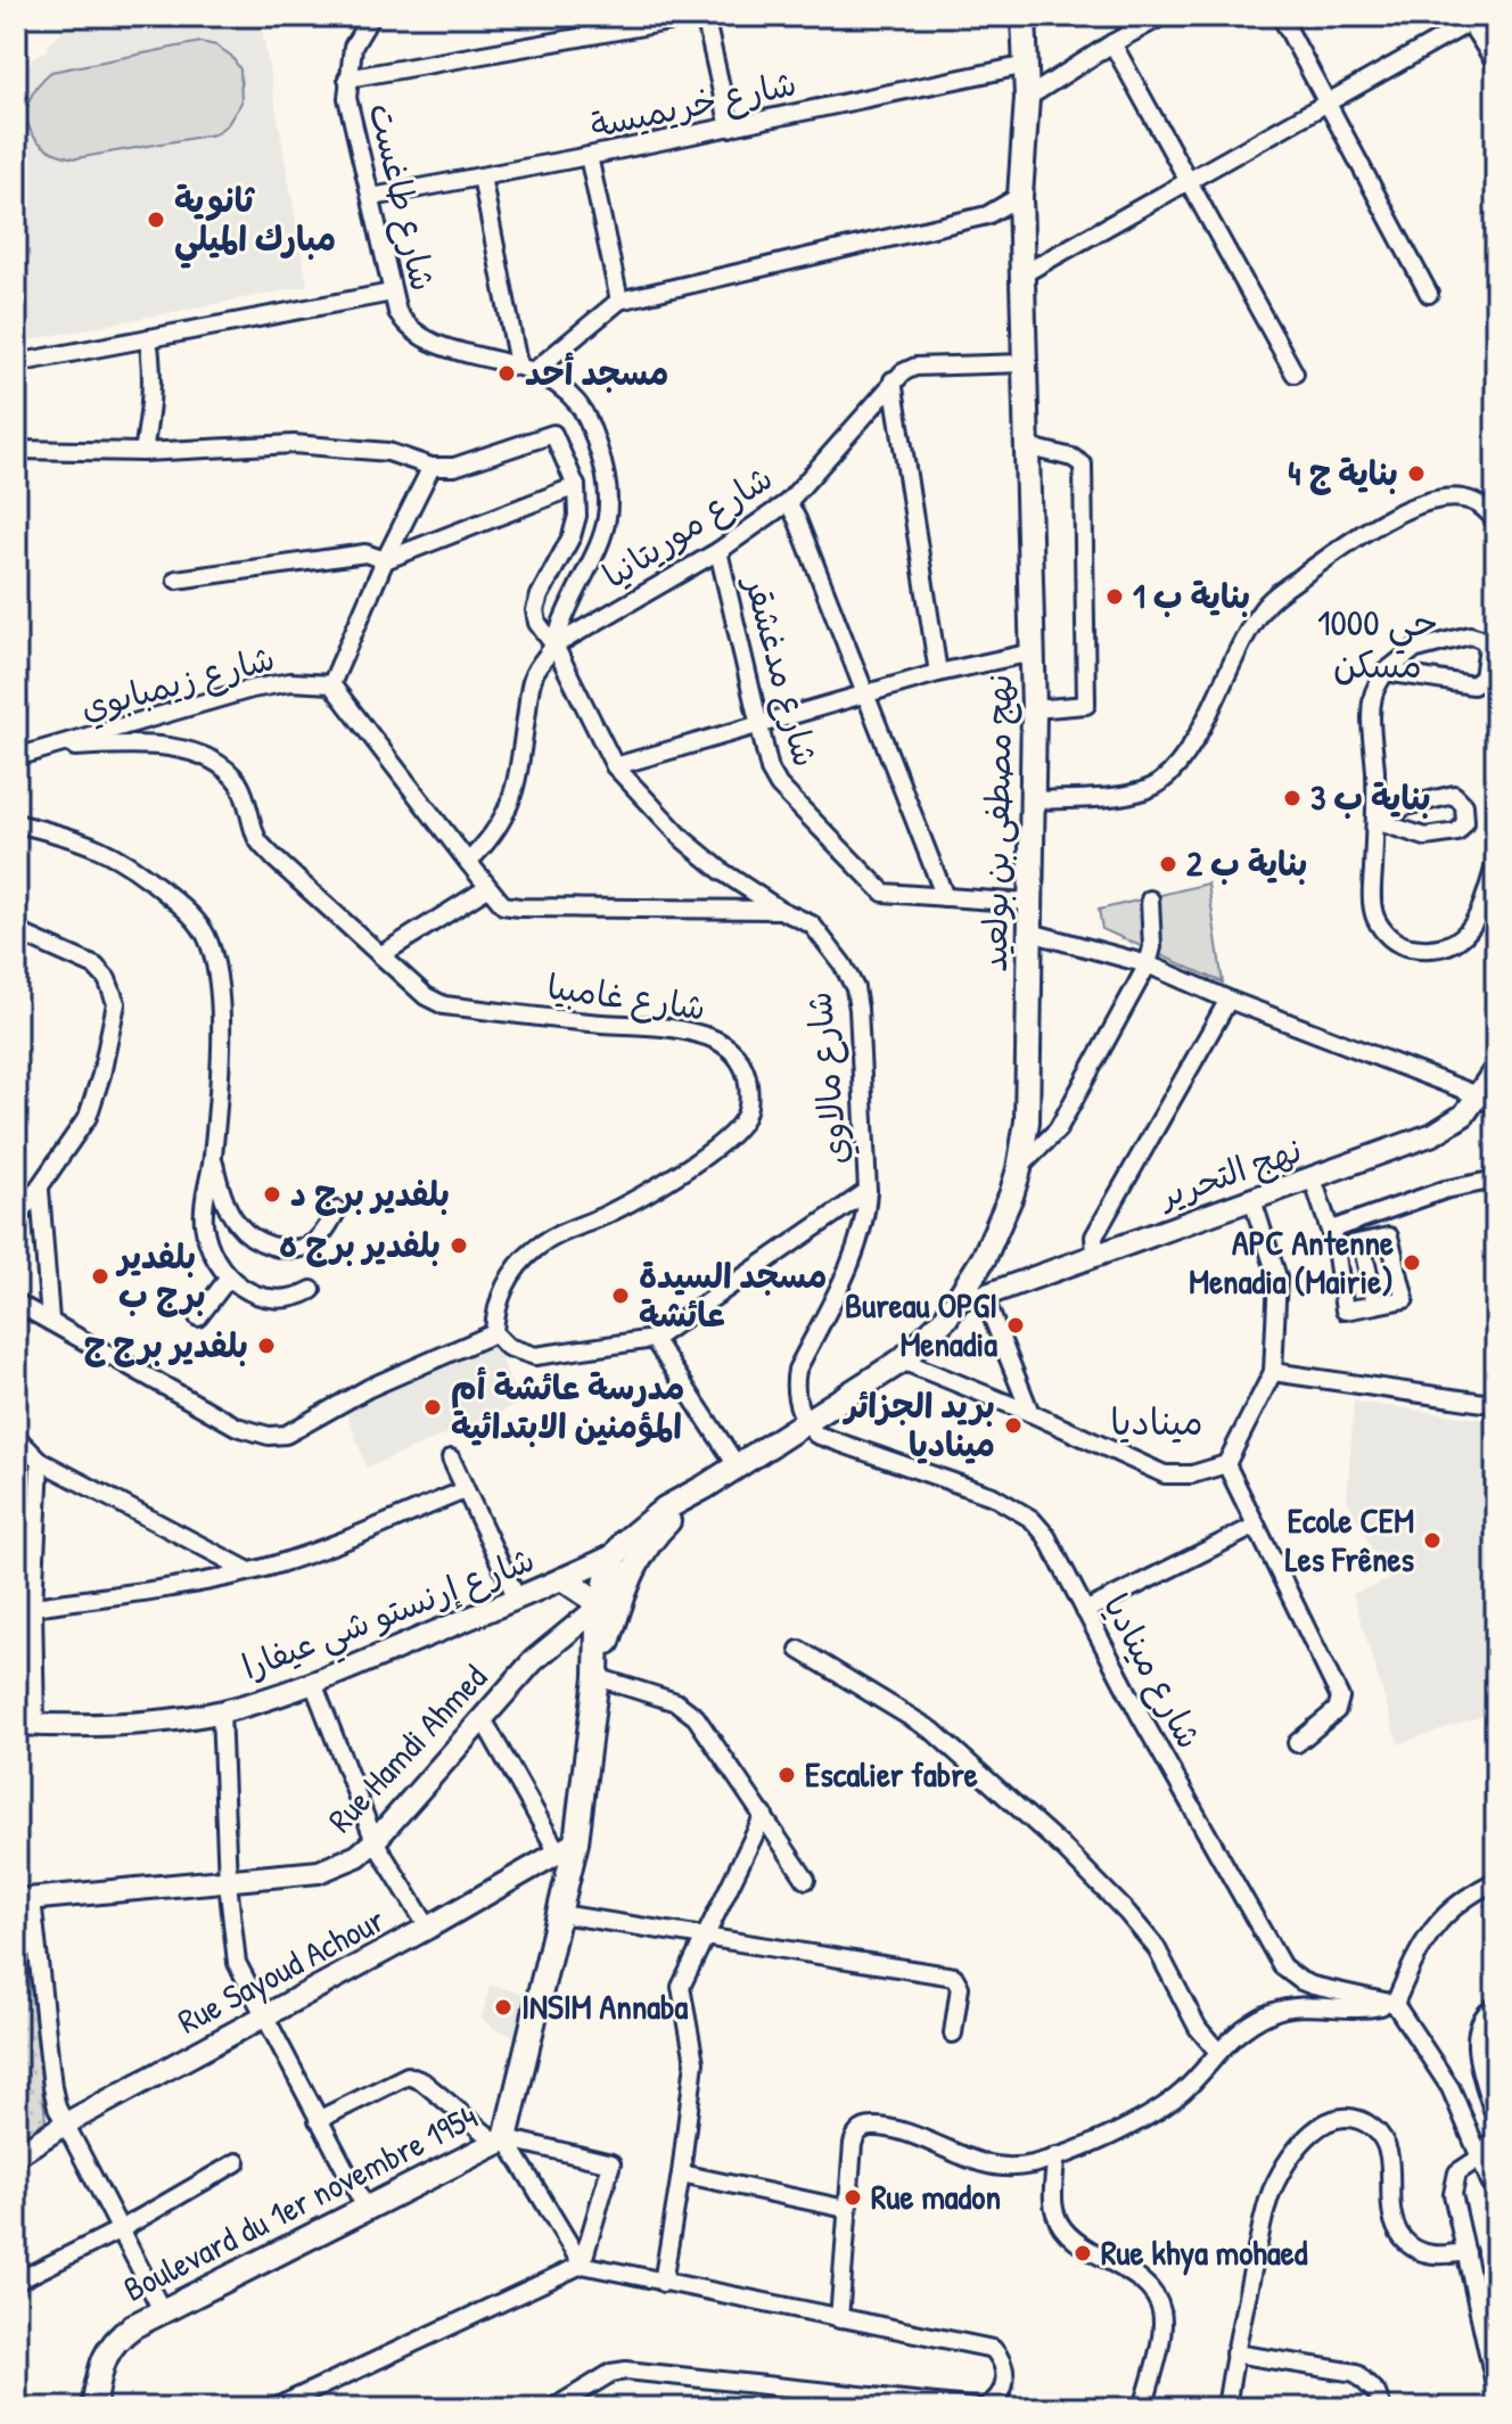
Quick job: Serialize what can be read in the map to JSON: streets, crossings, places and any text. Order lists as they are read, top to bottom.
{
  "streets": {
    "main road": [
      "نهج مصطفى بن بولعيد",
      "نهج التحرير",
      "شارع إرنستو شي عيفارا",
      "Rue Hamdi Ahmed",
      "Rue Sayoud Achour",
      "Boulevard du 1er novembre 1954"
    ],
    "street": [
      "شارع خريميسة",
      "شارع طاغست",
      "شارع موريتانيا",
      "شارع مدغشقر",
      "شارع زيمبابوي",
      "شارع غامبيا",
      "شارع مالاوي",
      "شارع ميناديا"
    ]
  },
  "crossings": [
    ["شارع خريميسة", "شارع طاغست"],
    ["شارع خريميسة", "نهج مصطفى بن بولعيد"],
    ["شارع طاغست", "شارع موريتانيا"],
    ["شارع طاغست", "شارع مالاوي"],
    ["شارع موريتانيا", "شارع مدغشقر"],
    ["شارع موريتانيا", "شارع مالاوي"],
    ["شارع مدغشقر", "نهج مصطفى بن بولعيد"],
    ["شارع زيمبابوي", "شارع غامبيا"],
    ["نهج مصطفى بن بولعيد", "شارع مالاوي"],
    ["نهج مصطفى بن بولعيد", "نهج التحرير"],
    ["نهج مصطفى بن بولعيد", "شارع إرنستو شي عيفارا"],
    ["نهج مصطفى بن بولعيد", "شارع ميناديا"],
    ["نهج مصطفى بن بولعيد", "Rue Hamdi Ahmed"],
    ["نهج مصطفى بن بولعيد", "Boulevard du 1er novembre 1954"],
    ["شارع مالاوي", "شارع ميناديا"],
    ["Rue Sayoud Achour", "Boulevard du 1er novembre 1954"]
  ],
  "districts": ["حي 1000 مسكن", "ميناديا"],
  "places": [
    "ثانوية مبارك الميلي",
    "مسجد أحد",
    "بناية ج 4",
    "بناية ب 1",
    "بناية ب 3",
    "بناية ب 2",
    "بلفدير برج د",
    "بلفدير برج ه",
    "APC Antenne Menadia (Mairie)",
    "بلفدير برج ب",
    "مسجد السيدة عائشة",
    "Bureau OPGI Menadia",
    "بلفدير برج ج",
    "مدرسة عائشة أم المؤمنين الابتدائية",
    "بريد الجزائر ميناديا",
    "Ecole CEM Les Frênes",
    "Escalier fabre",
    "INSIM Annaba",
    "Rue madon",
    "Rue khya mohaed"
  ]
}
